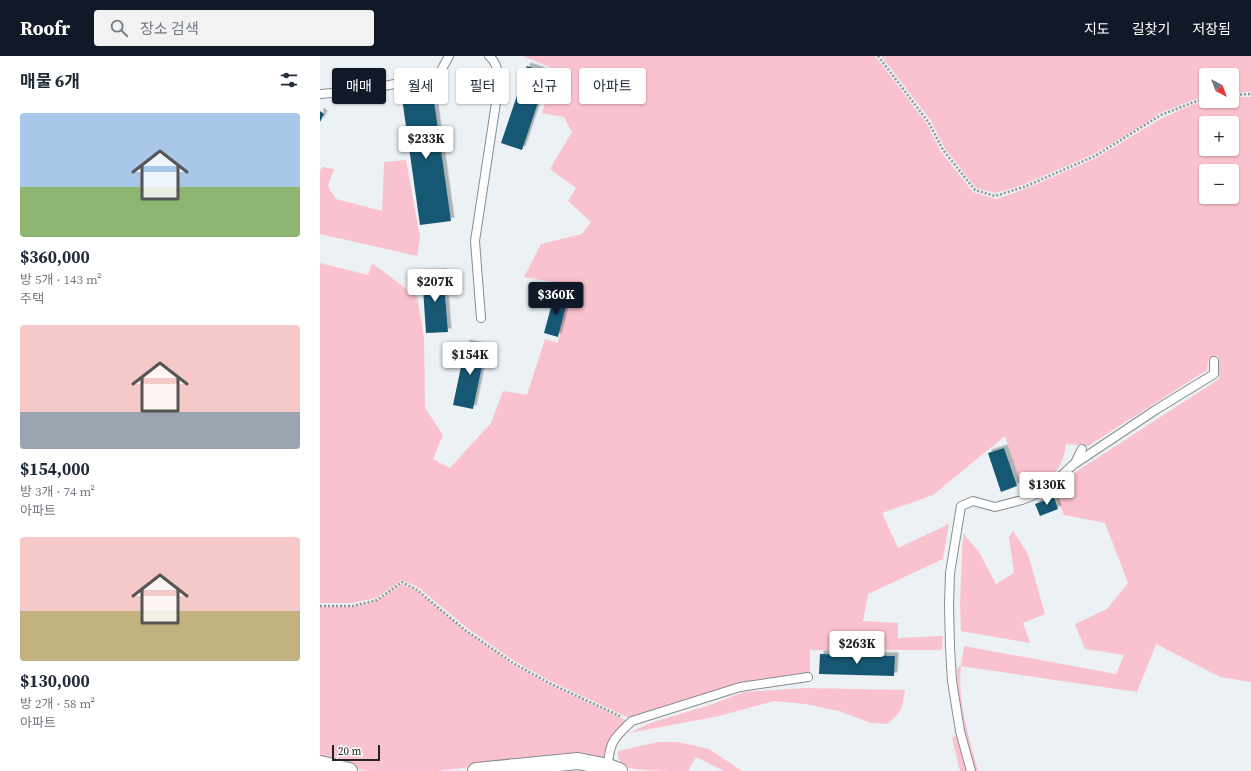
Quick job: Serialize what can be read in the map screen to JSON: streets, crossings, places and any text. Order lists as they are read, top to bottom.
{
  "scale_bar": "20 m",
  "north": "bottom right",
  "page": {
    "header": "Roofr",
    "search": "장소 검색",
    "nav": ["지도", "길찾기", "저장됨"],
    "heading": "매물 6개",
    "map_buttons": ["+", "−"],
    "chip": [
      "매매",
      "월세",
      "필터",
      "신규",
      "아파트"
    ],
    "list": [
      {
        "name": "$360,000",
        "note": "방 5개 · 143 m² · 주택"
      },
      {
        "name": "$154,000",
        "note": "방 3개 · 74 m² · 아파트"
      },
      {
        "name": "$130,000",
        "note": "방 2개 · 58 m² · 아파트"
      }
    ],
    "price": [
      "$233K",
      "$207K",
      "$360K",
      "$154K",
      "$130K",
      "$263K"
    ],
    "scale": "20 m"
  }
}
